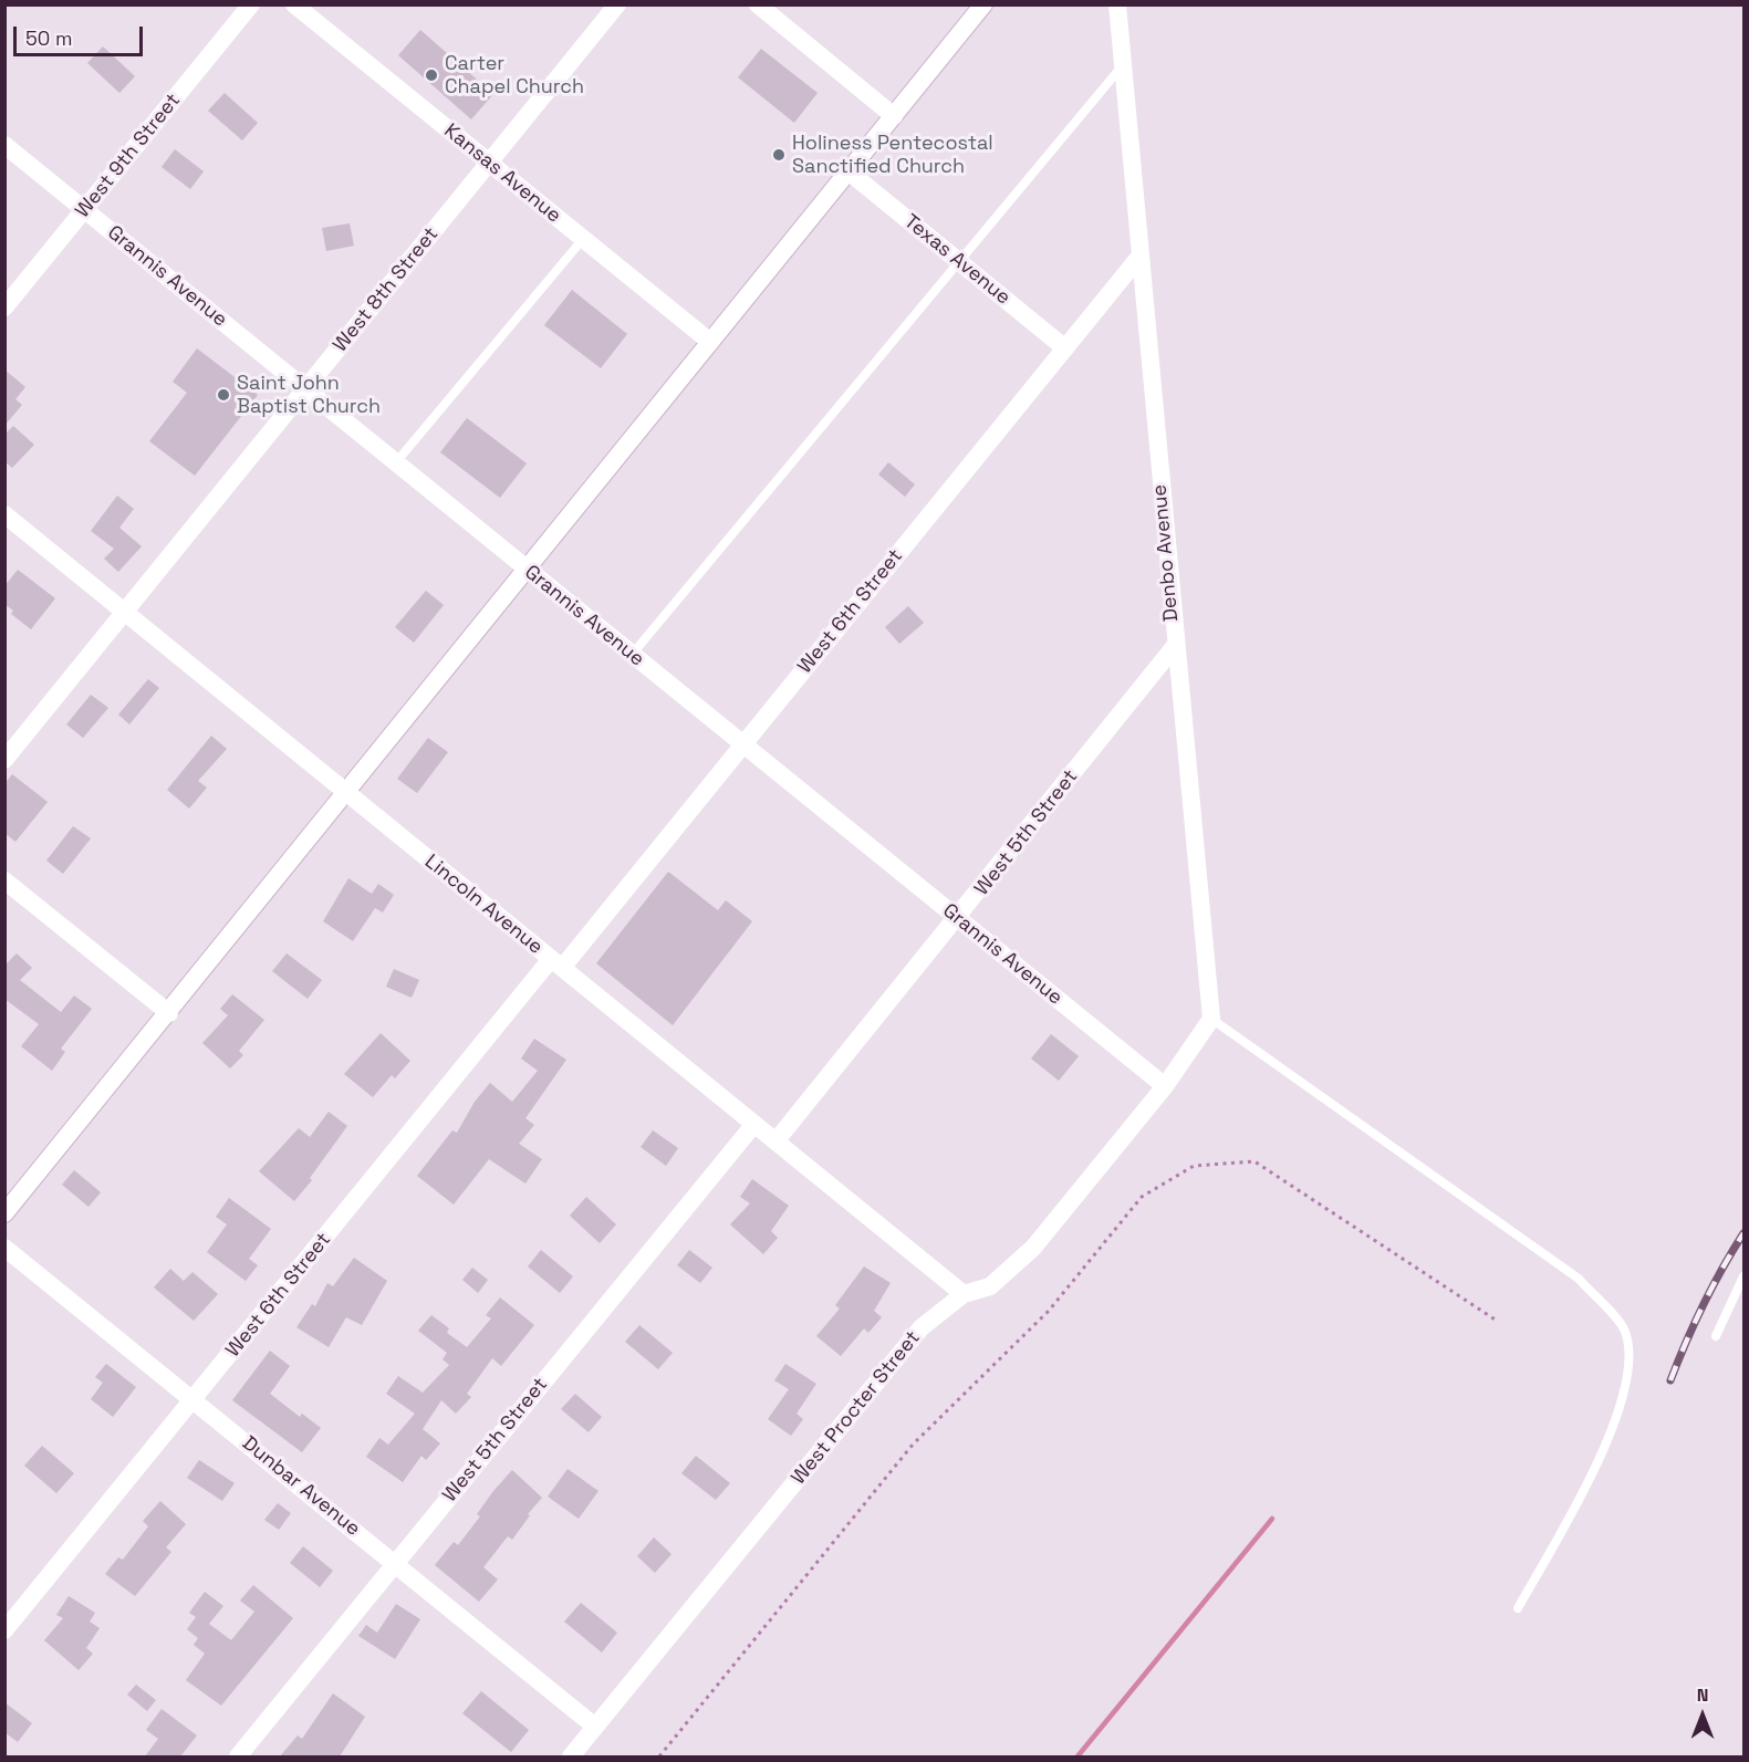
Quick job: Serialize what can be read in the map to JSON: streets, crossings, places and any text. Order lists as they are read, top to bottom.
{
  "streets": {
    "street": [
      "West 9th Street",
      "Kansas Avenue",
      "Texas Avenue",
      "Grannis Avenue",
      "West 8th Street",
      "Denbo Avenue",
      "West 6th Street",
      "West 5th Street",
      "Lincoln Avenue",
      "West Procter Street",
      "Dunbar Avenue"
    ]
  },
  "crossings": [
    ["West 9th Street", "Grannis Avenue"],
    ["Kansas Avenue", "West 8th Street"],
    ["Texas Avenue", "West 6th Street"],
    ["Grannis Avenue", "West 8th Street"],
    ["Grannis Avenue", "West 6th Street"],
    ["Grannis Avenue", "West 5th Street"],
    ["Grannis Avenue", "West Procter Street"],
    ["West 8th Street", "Lincoln Avenue"],
    ["Denbo Avenue", "West 6th Street"],
    ["Denbo Avenue", "West 5th Street"],
    ["West 6th Street", "Lincoln Avenue"],
    ["West 6th Street", "Dunbar Avenue"],
    ["West 5th Street", "Lincoln Avenue"],
    ["West 5th Street", "Dunbar Avenue"],
    ["Lincoln Avenue", "West Procter Street"],
    ["West Procter Street", "Dunbar Avenue"]
  ],
  "places": ["Carter Chapel Church", "Holiness Pentecostal Sanctified Church", "Saint John Baptist Church"],
  "scale_bar": "50 m",
  "north": "top"
}
